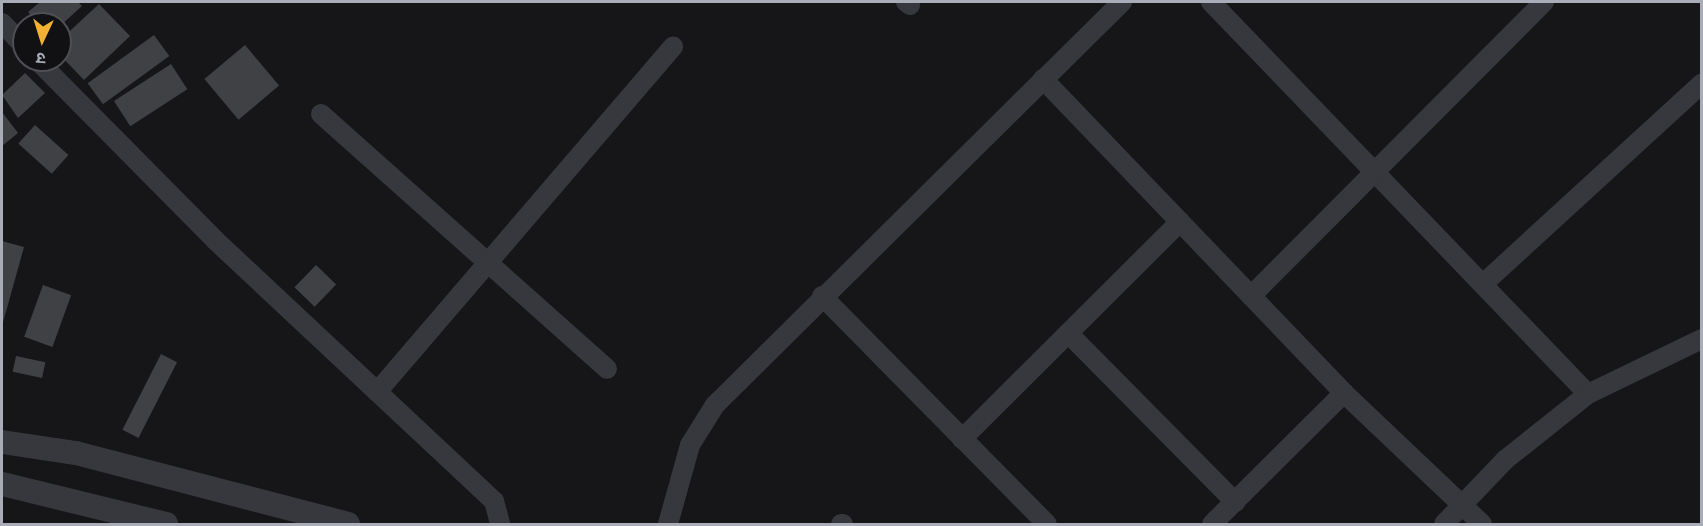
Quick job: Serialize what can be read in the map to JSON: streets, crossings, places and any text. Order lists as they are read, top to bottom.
{
  "north": "bottom"
}
